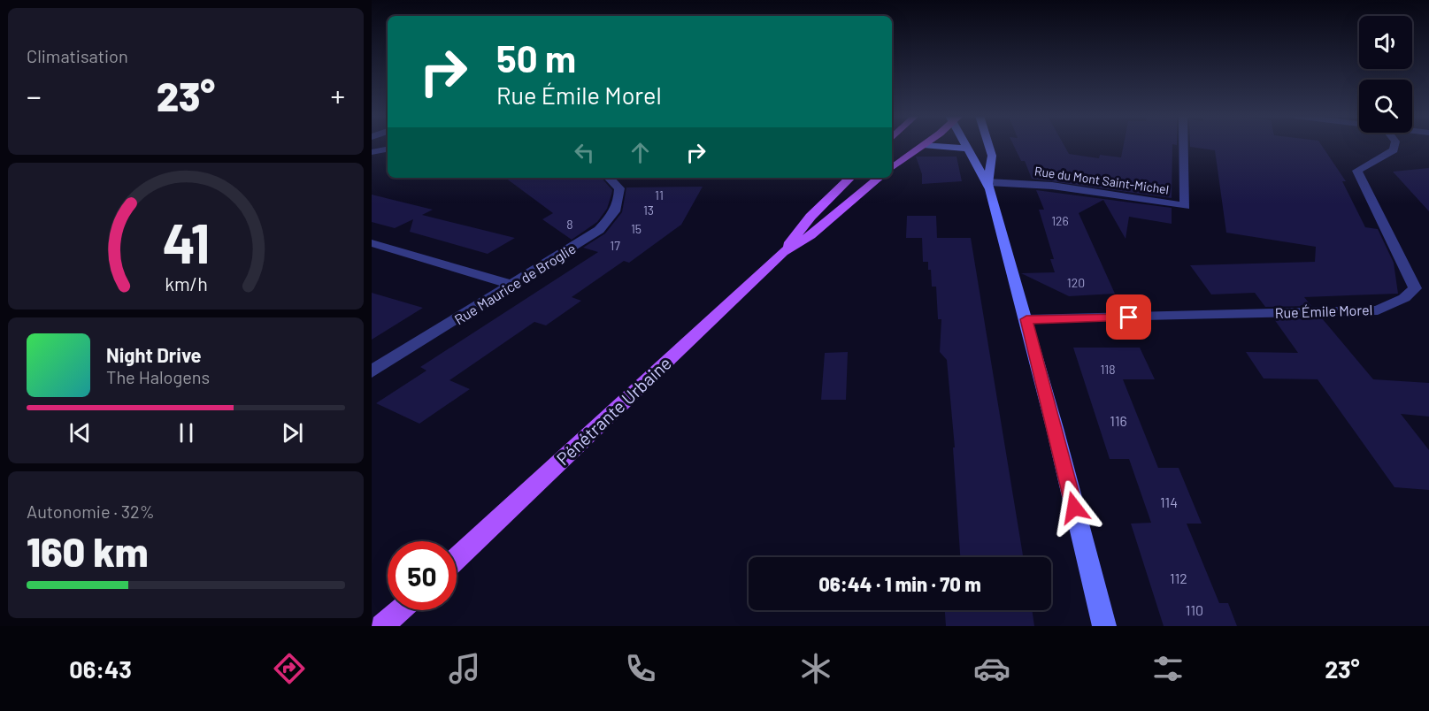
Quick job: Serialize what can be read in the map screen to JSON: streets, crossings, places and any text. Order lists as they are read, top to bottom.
{
  "streets": {
    "main road": ["Pénétrante Urbaine"],
    "street": ["Rue du Mont Saint-Michel", "Rue Maurice de Broglie", "Rue Émile Morel"]
  },
  "house_numbers": [
    "11",
    "13",
    "126",
    "8",
    "15",
    "17",
    "120",
    "118",
    "116",
    "114",
    "112",
    "110"
  ],
  "page": {
    "tile": [
      "Climatisation",
      ["Autonomie · 32%", "160 km"]
    ],
    "turn": ["50 m", "Rue Émile Morel"],
    "heat": ["−", "23°", "+"],
    "song": ["Night Drive", "The Halogens"],
    "limit": "50",
    "trip": "06:44 · 1 min · 70 m",
    "tabs": ["06:43", "23°"],
    "gauge": ["41", "km/h"]
  }
}
